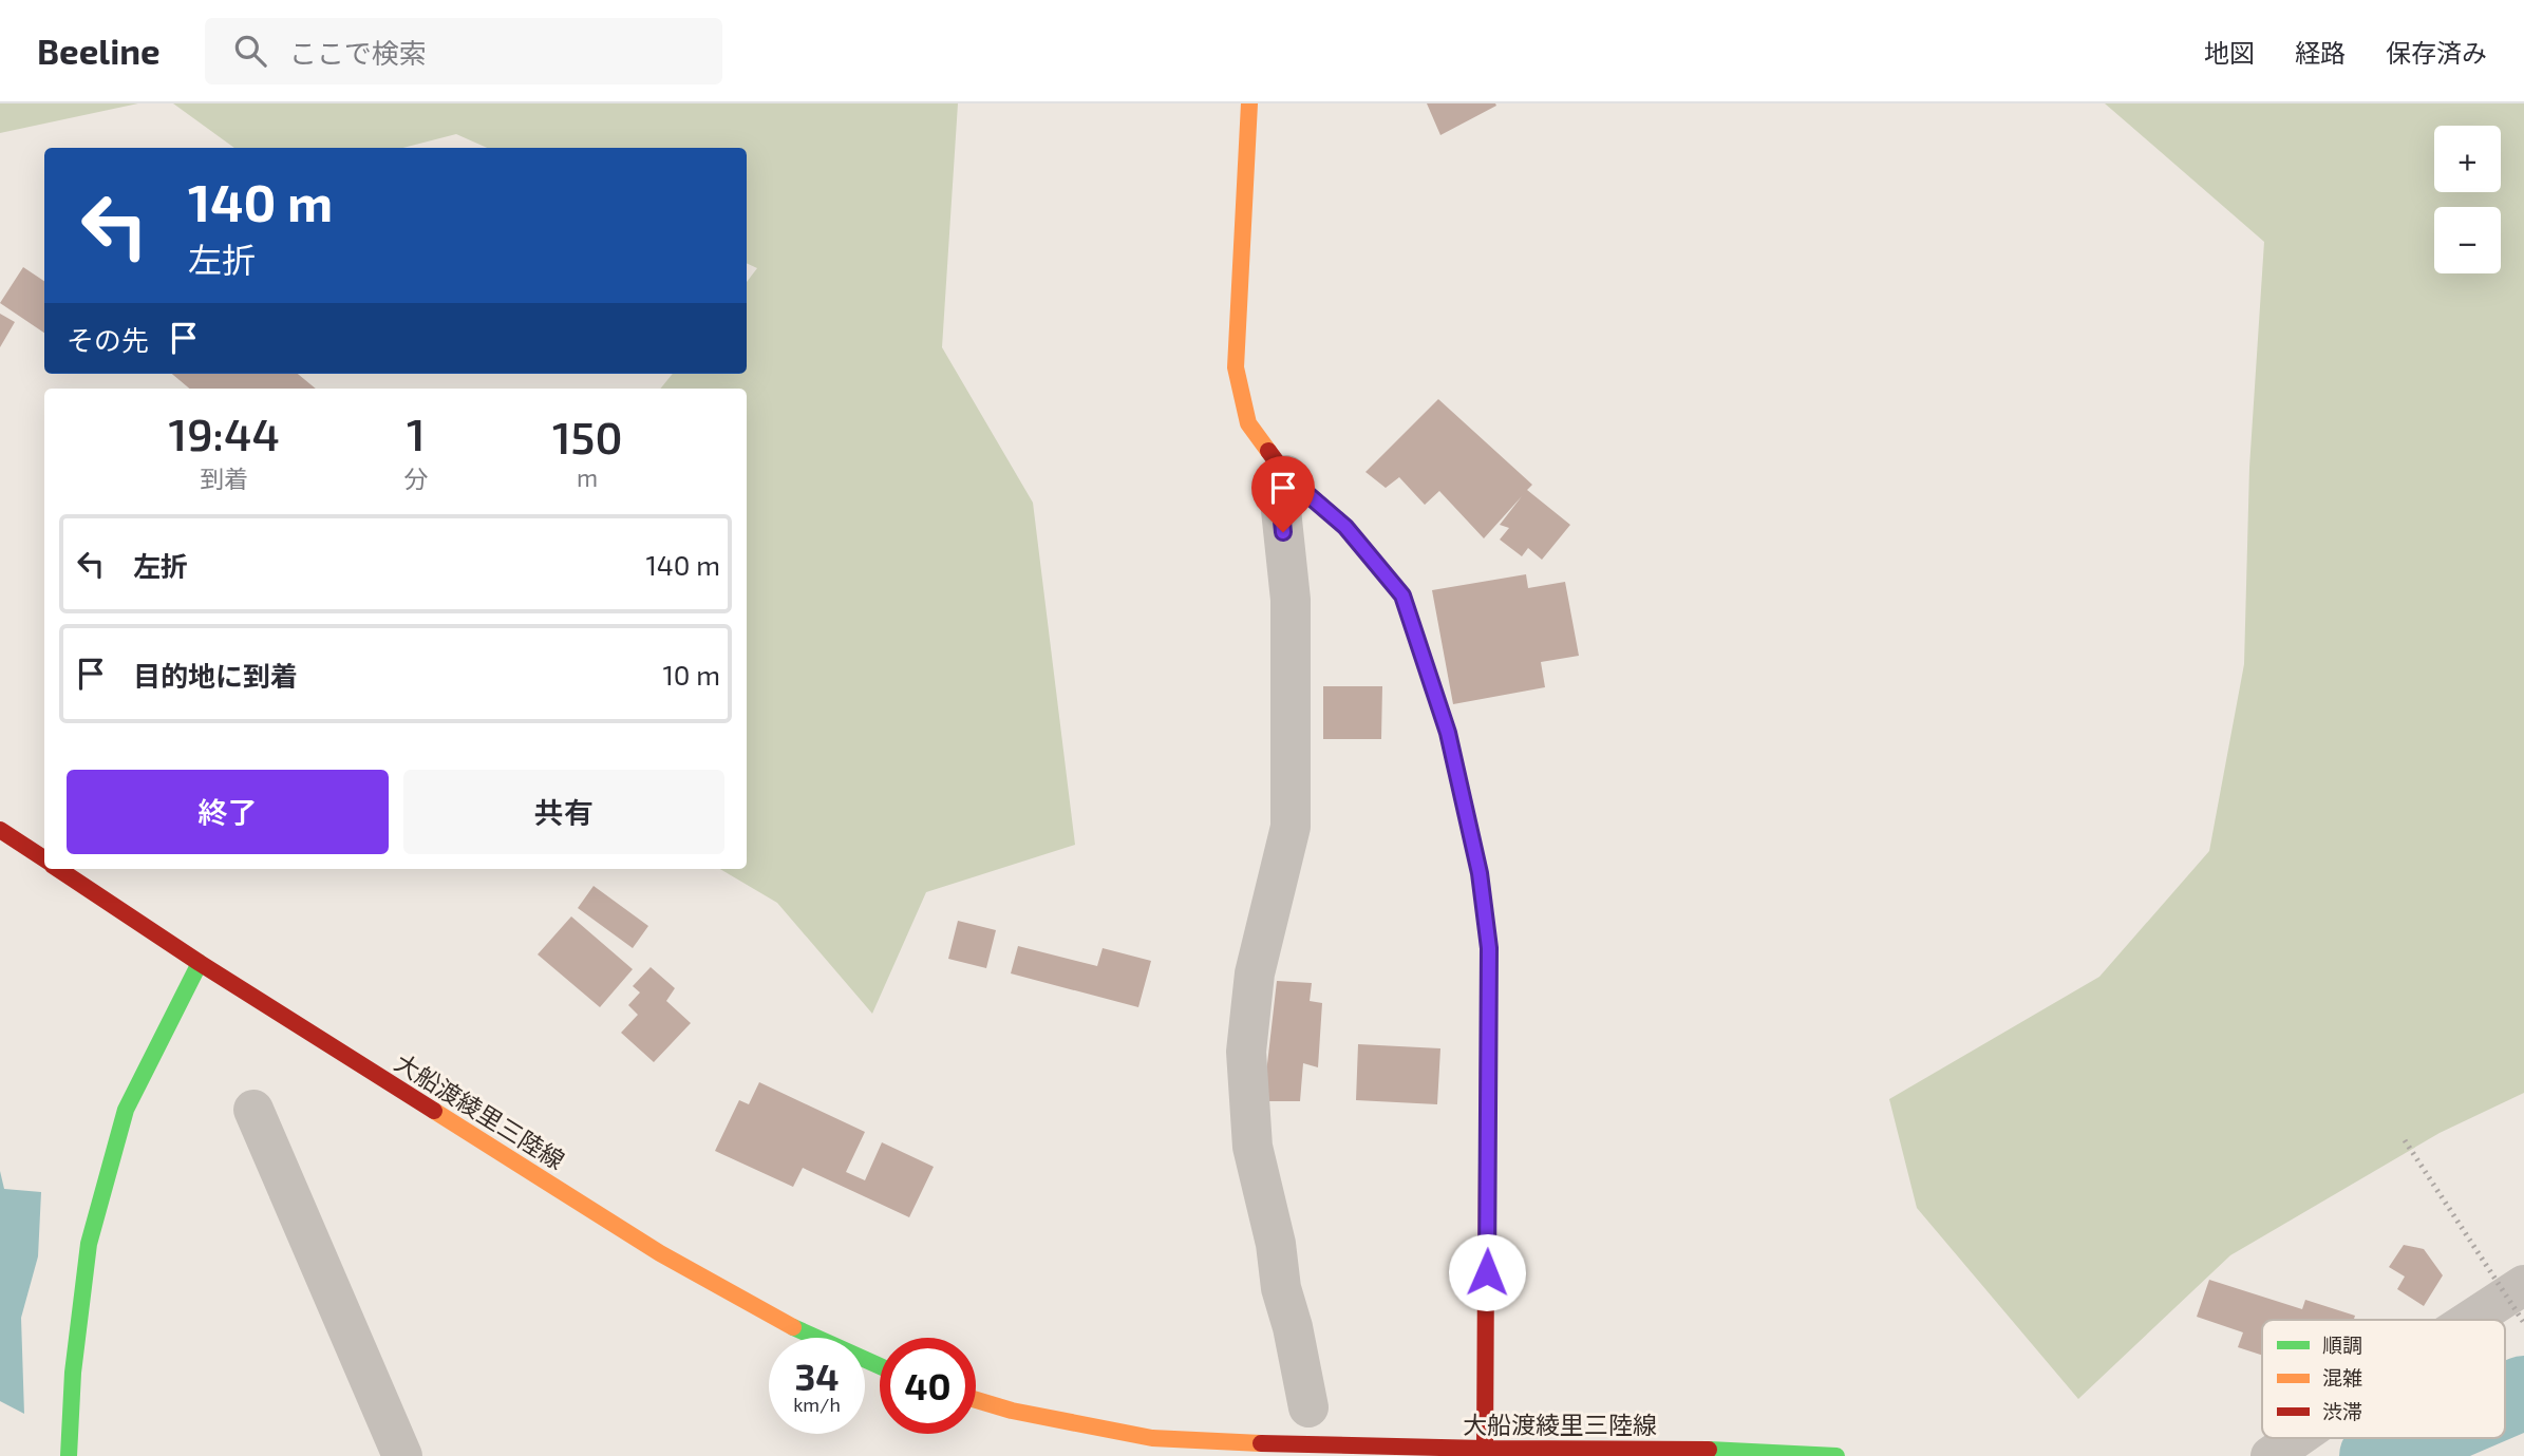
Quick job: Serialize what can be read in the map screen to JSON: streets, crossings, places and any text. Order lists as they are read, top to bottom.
{
  "streets": {
    "main road": ["大船渡綾里三陸線"]
  },
  "legend": ["順調", "混雑", "渋滞"],
  "page": {
    "header": "Beeline",
    "search": "ここで検索",
    "nav": ["地図", "経路", "保存済み"],
    "map_buttons": ["+", "−"],
    "turn": ["140 m", "左折"],
    "then": "その先",
    "eta": [
      "19:44",
      "到着",
      "1",
      "分",
      "150",
      "m"
    ],
    "list": [
      {
        "name": "左折",
        "value": "140 m"
      },
      {
        "name": "目的地に到着",
        "value": "10 m"
      }
    ],
    "buttons": ["終了", "共有"],
    "speed": "34 km/h",
    "limit": "40"
  }
}
